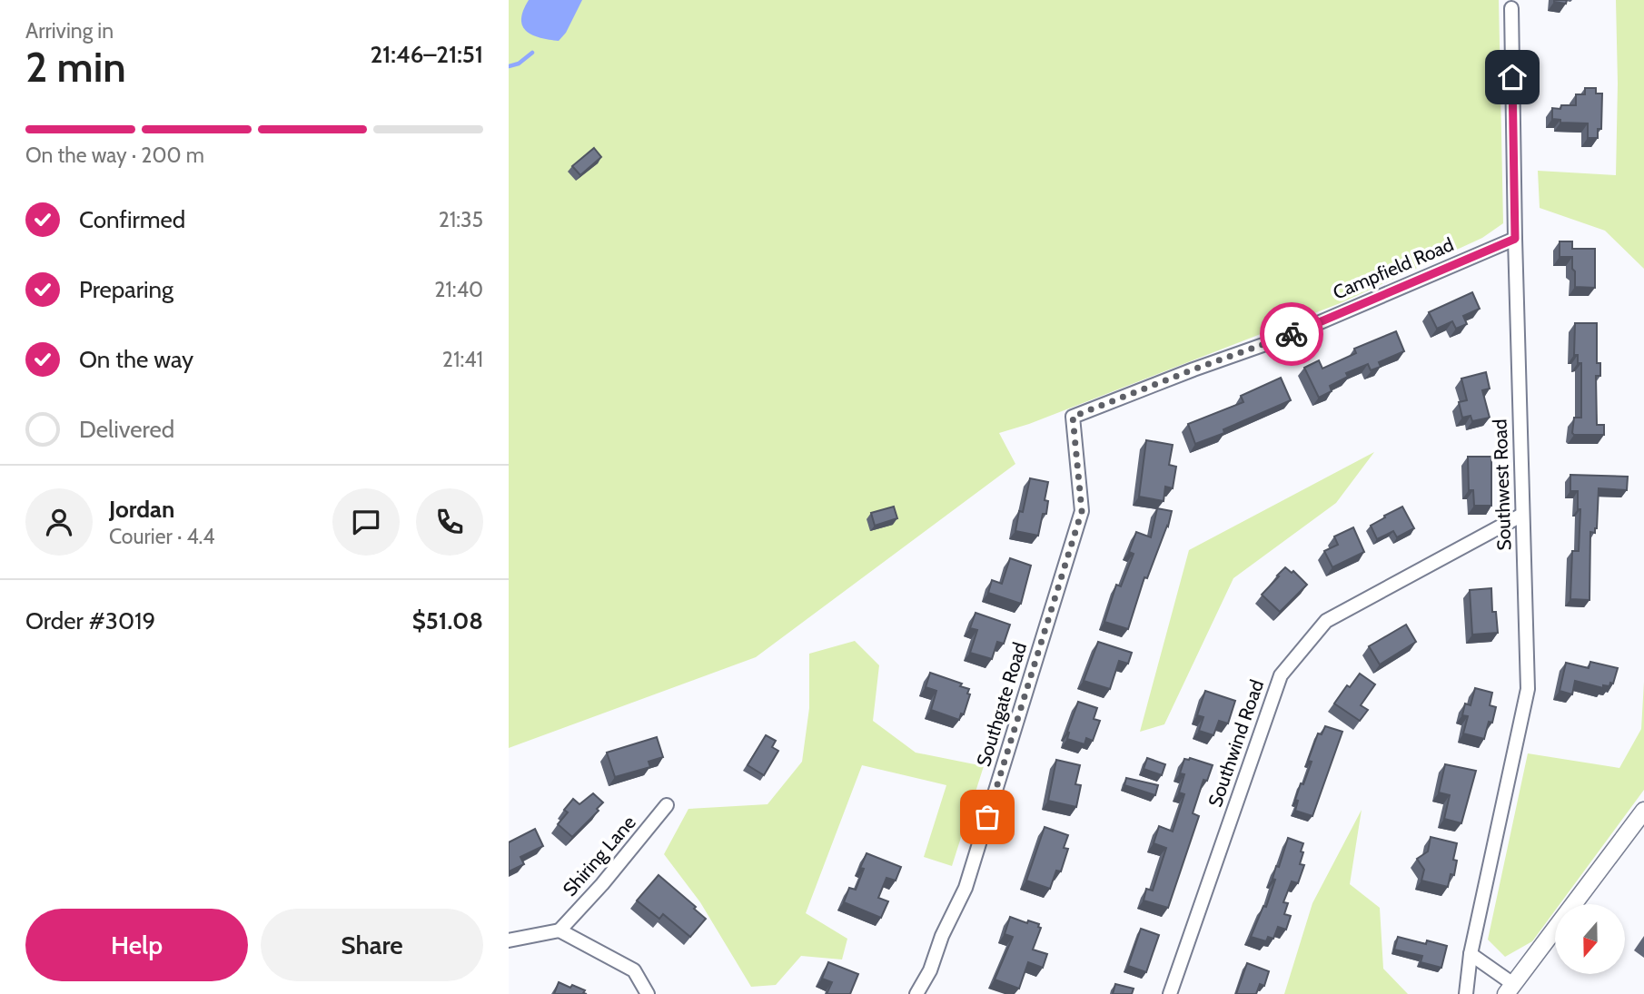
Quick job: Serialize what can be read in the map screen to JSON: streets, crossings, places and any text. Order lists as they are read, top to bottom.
{
  "streets": {
    "street": [
      "Campfield Road",
      "Southwest Road",
      "Southgate Road",
      "Southwind Road",
      "Shiring Lane"
    ]
  },
  "crossings": [
    ["Campfield Road", "Southwest Road"],
    ["Campfield Road", "Southgate Road"],
    ["Southwest Road", "Southwind Road"]
  ],
  "north": "bottom",
  "page": {
    "heading": ["2 min", "Arriving in", "21:46–21:51"],
    "panel": [
      "Jordan",
      "Courier · 4.4",
      "Order #3019",
      "$51.08"
    ],
    "bar": "On the way · 200 m",
    "list": [
      ["Confirmed", "21:35"],
      ["Preparing", "21:40"],
      ["On the way", "21:41"],
      "Delivered"
    ],
    "buttons": ["Help", "Share"]
  }
}
